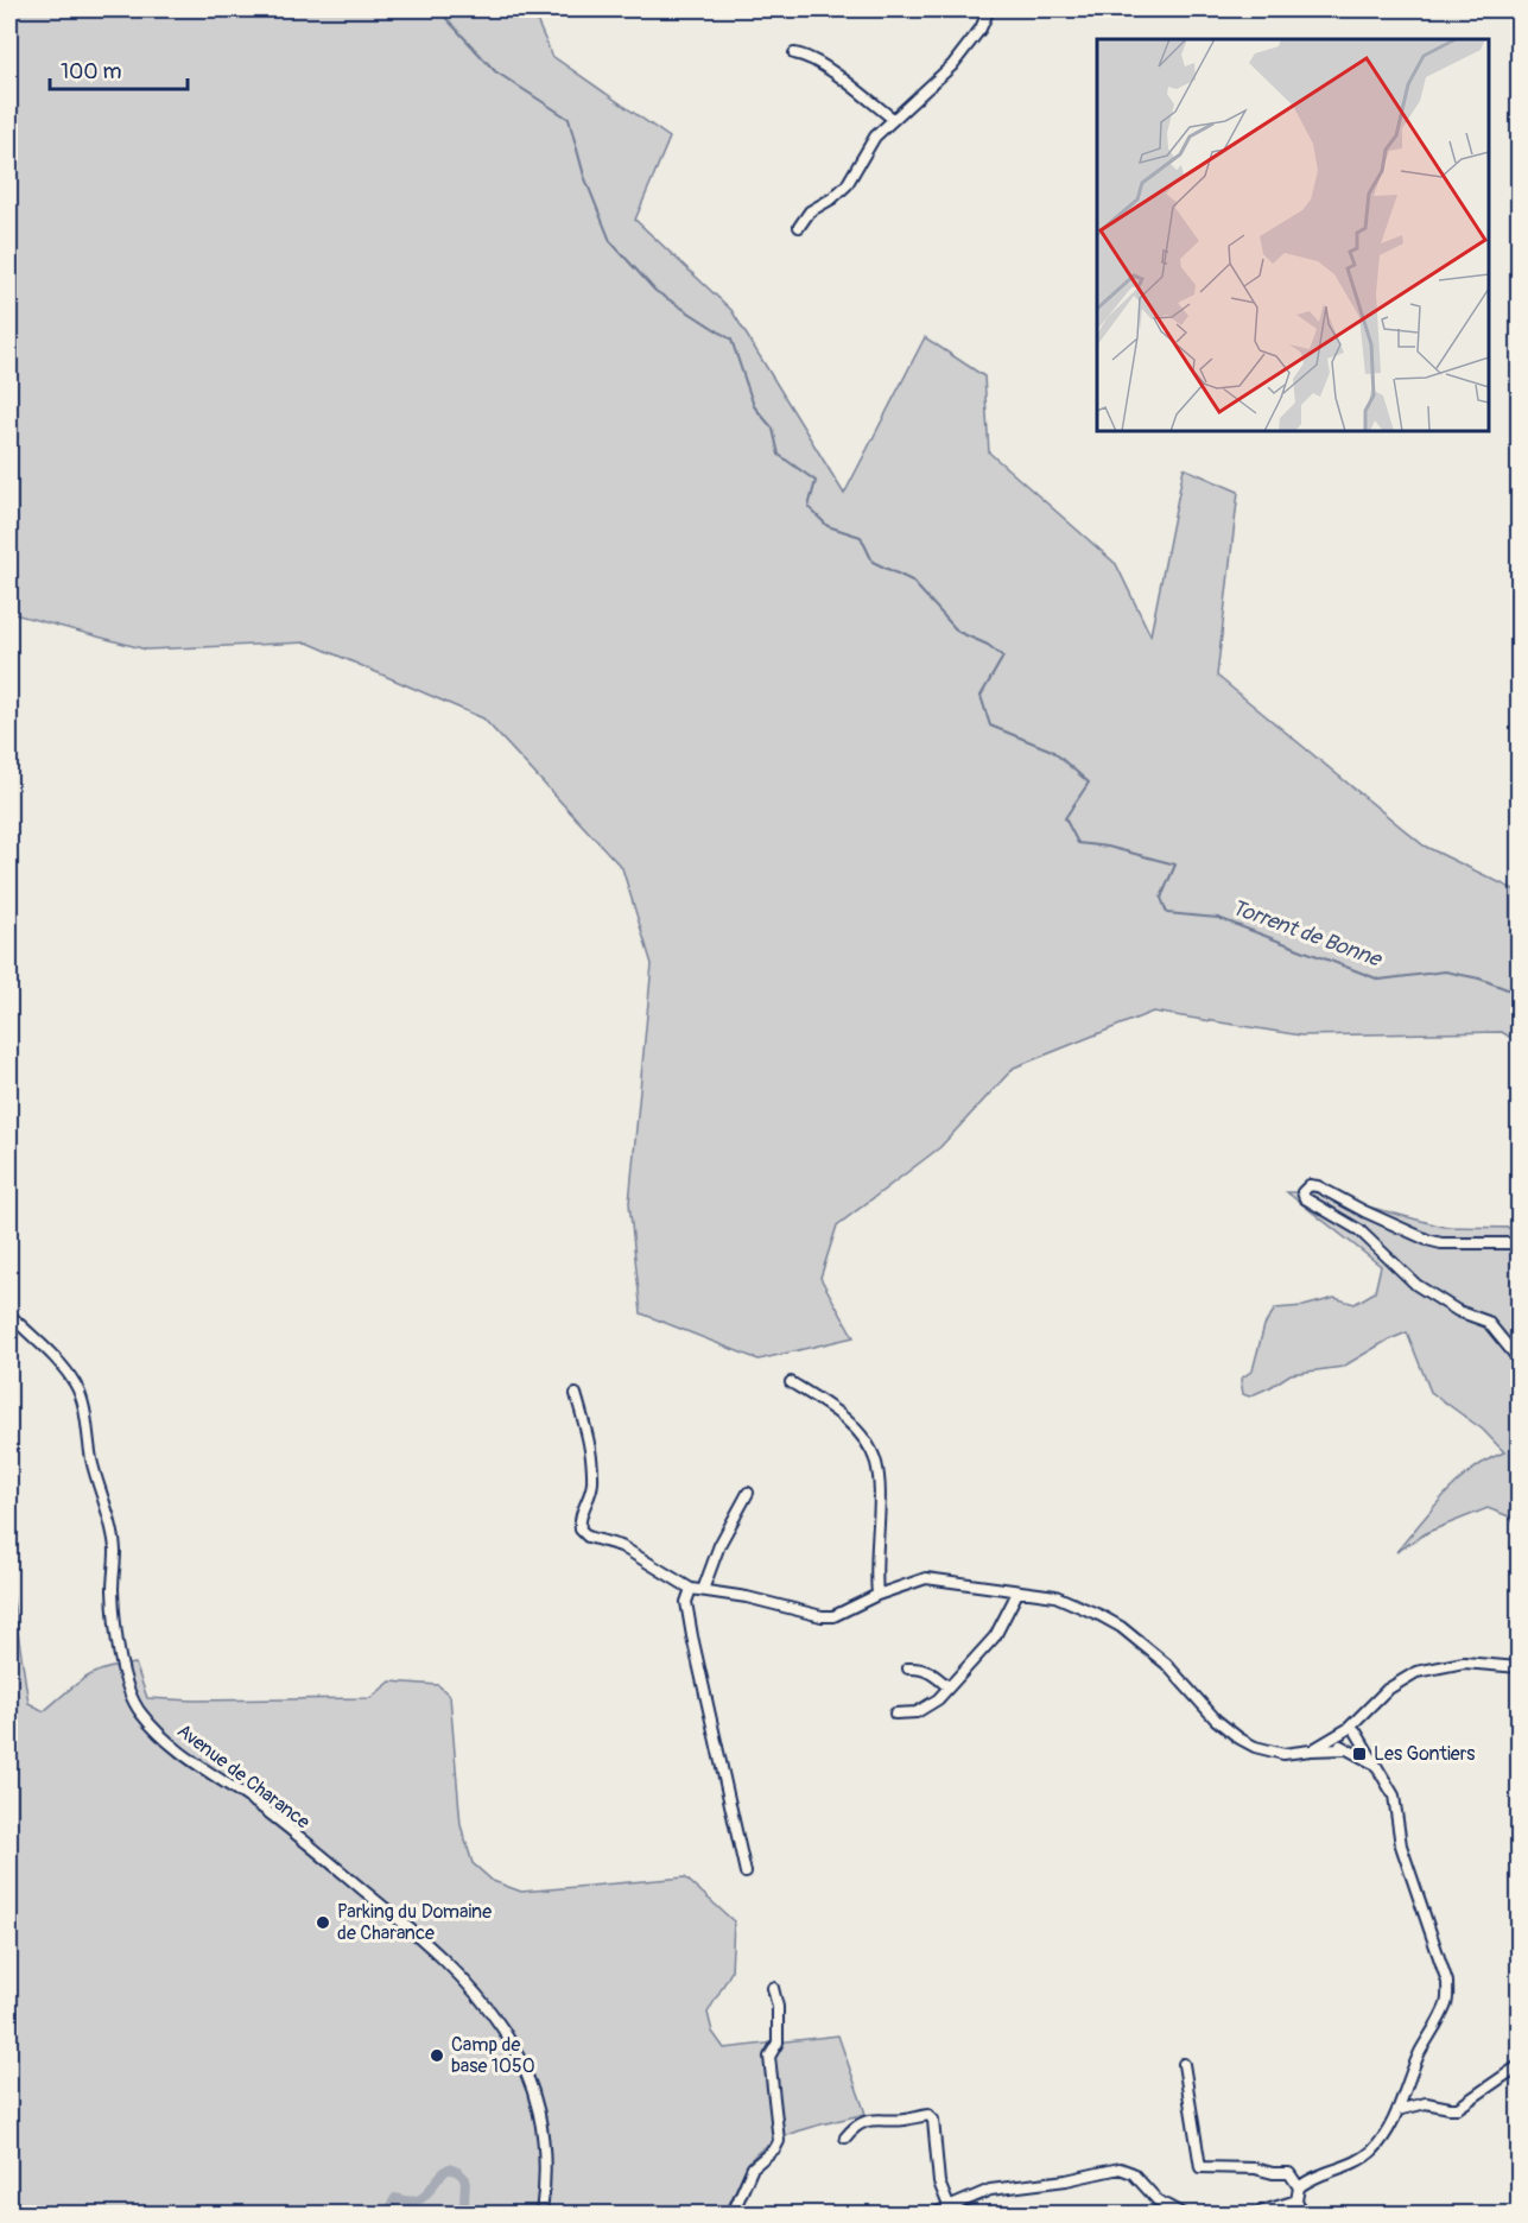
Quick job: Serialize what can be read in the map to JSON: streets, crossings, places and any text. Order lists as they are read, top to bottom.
{
  "streets": {
    "street": ["Avenue de Charance"]
  },
  "water": ["Torrent de Bonne"],
  "places": {
    "transit": ["Les Gontiers"],
    "other": ["Parking du Domaine de Charance", "Camp de base 1050"]
  },
  "scale_bar": "100 m"
}
